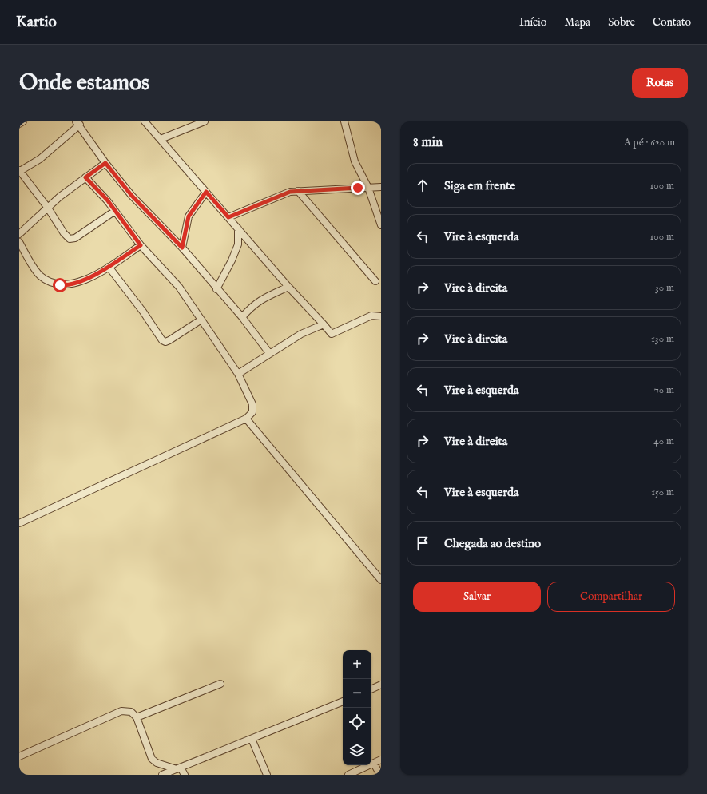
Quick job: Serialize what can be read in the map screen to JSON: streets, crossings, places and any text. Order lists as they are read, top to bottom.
{
  "page": {
    "header": "Kartio",
    "nav": [
      "Início",
      "Mapa",
      "Sobre",
      "Contato"
    ],
    "buttons": [
      "Rotas",
      ["Salvar", "Compartilhar"]
    ],
    "title": "Onde estamos",
    "heading": ["8 min", "A pé · 620 m"],
    "list": [
      ["Siga em frente", "100 m"],
      ["Vire à esquerda", "100 m"],
      ["Vire à direita", "30 m"],
      ["Vire à direita", "130 m"],
      ["Vire à esquerda", "70 m"],
      ["Vire à direita", "40 m"],
      ["Vire à esquerda", "150 m"],
      "Chegada ao destino"
    ],
    "map_buttons": ["+", "−"]
  }
}
